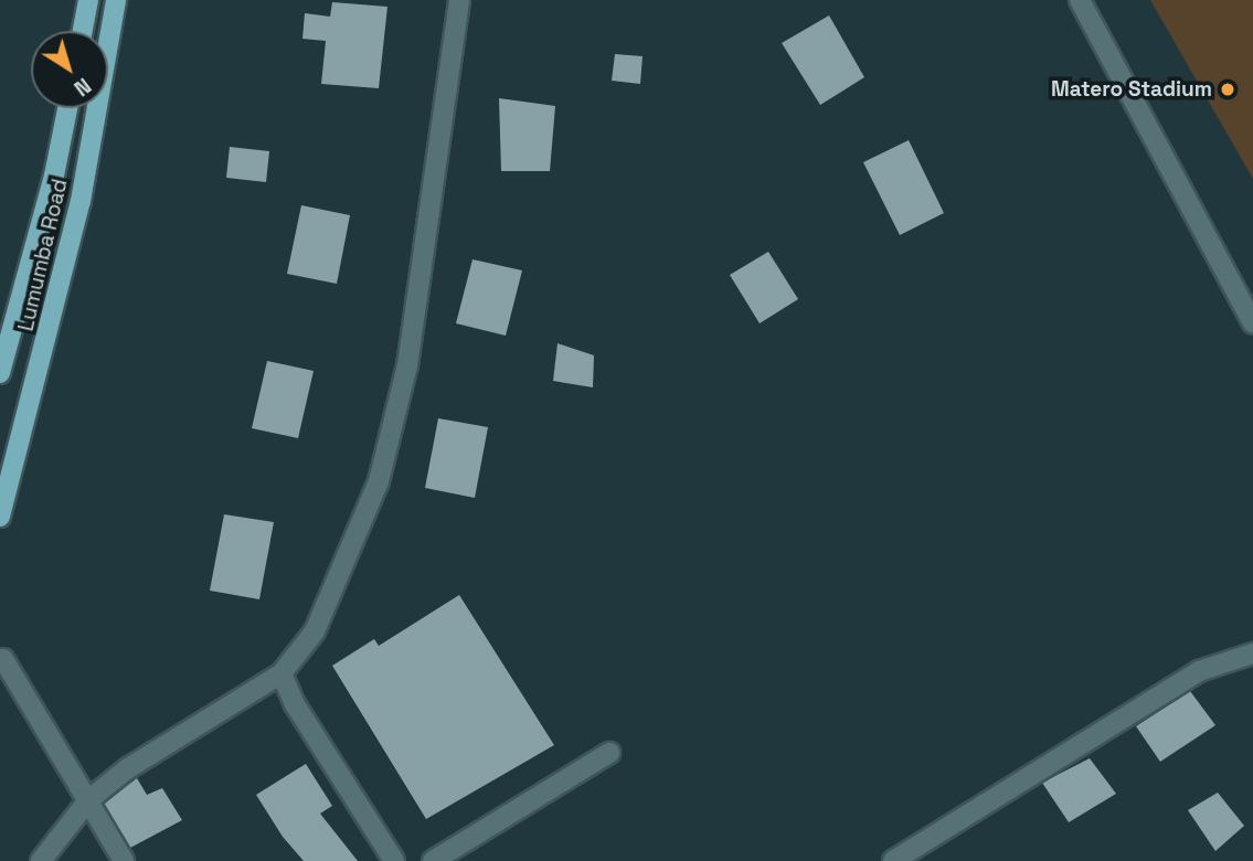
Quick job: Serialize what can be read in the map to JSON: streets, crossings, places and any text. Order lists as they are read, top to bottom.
{
  "streets": {
    "main road": ["Lumumba Road"]
  },
  "places": ["Matero Stadium"],
  "north": "bottom right"
}
